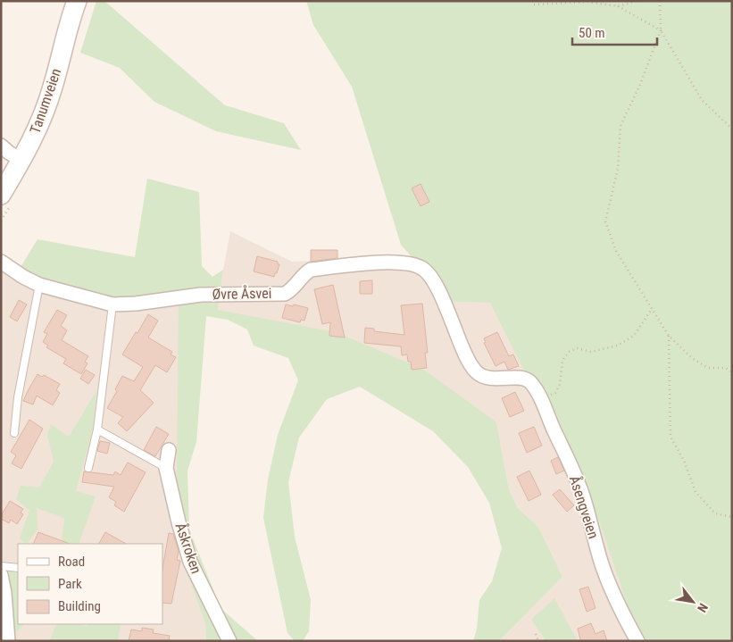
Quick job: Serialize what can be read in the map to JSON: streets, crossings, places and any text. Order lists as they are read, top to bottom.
{
  "streets": {
    "main road": ["Tanumveien"],
    "street": ["Øvre Åsvei", "Åsengveien", "Åskroken"]
  },
  "crossings": [
    ["Øvre Åsvei", "Åsengveien"]
  ],
  "legend": ["Road", "Park", "Building"],
  "scale_bar": "50 m",
  "north": "bottom right"
}
